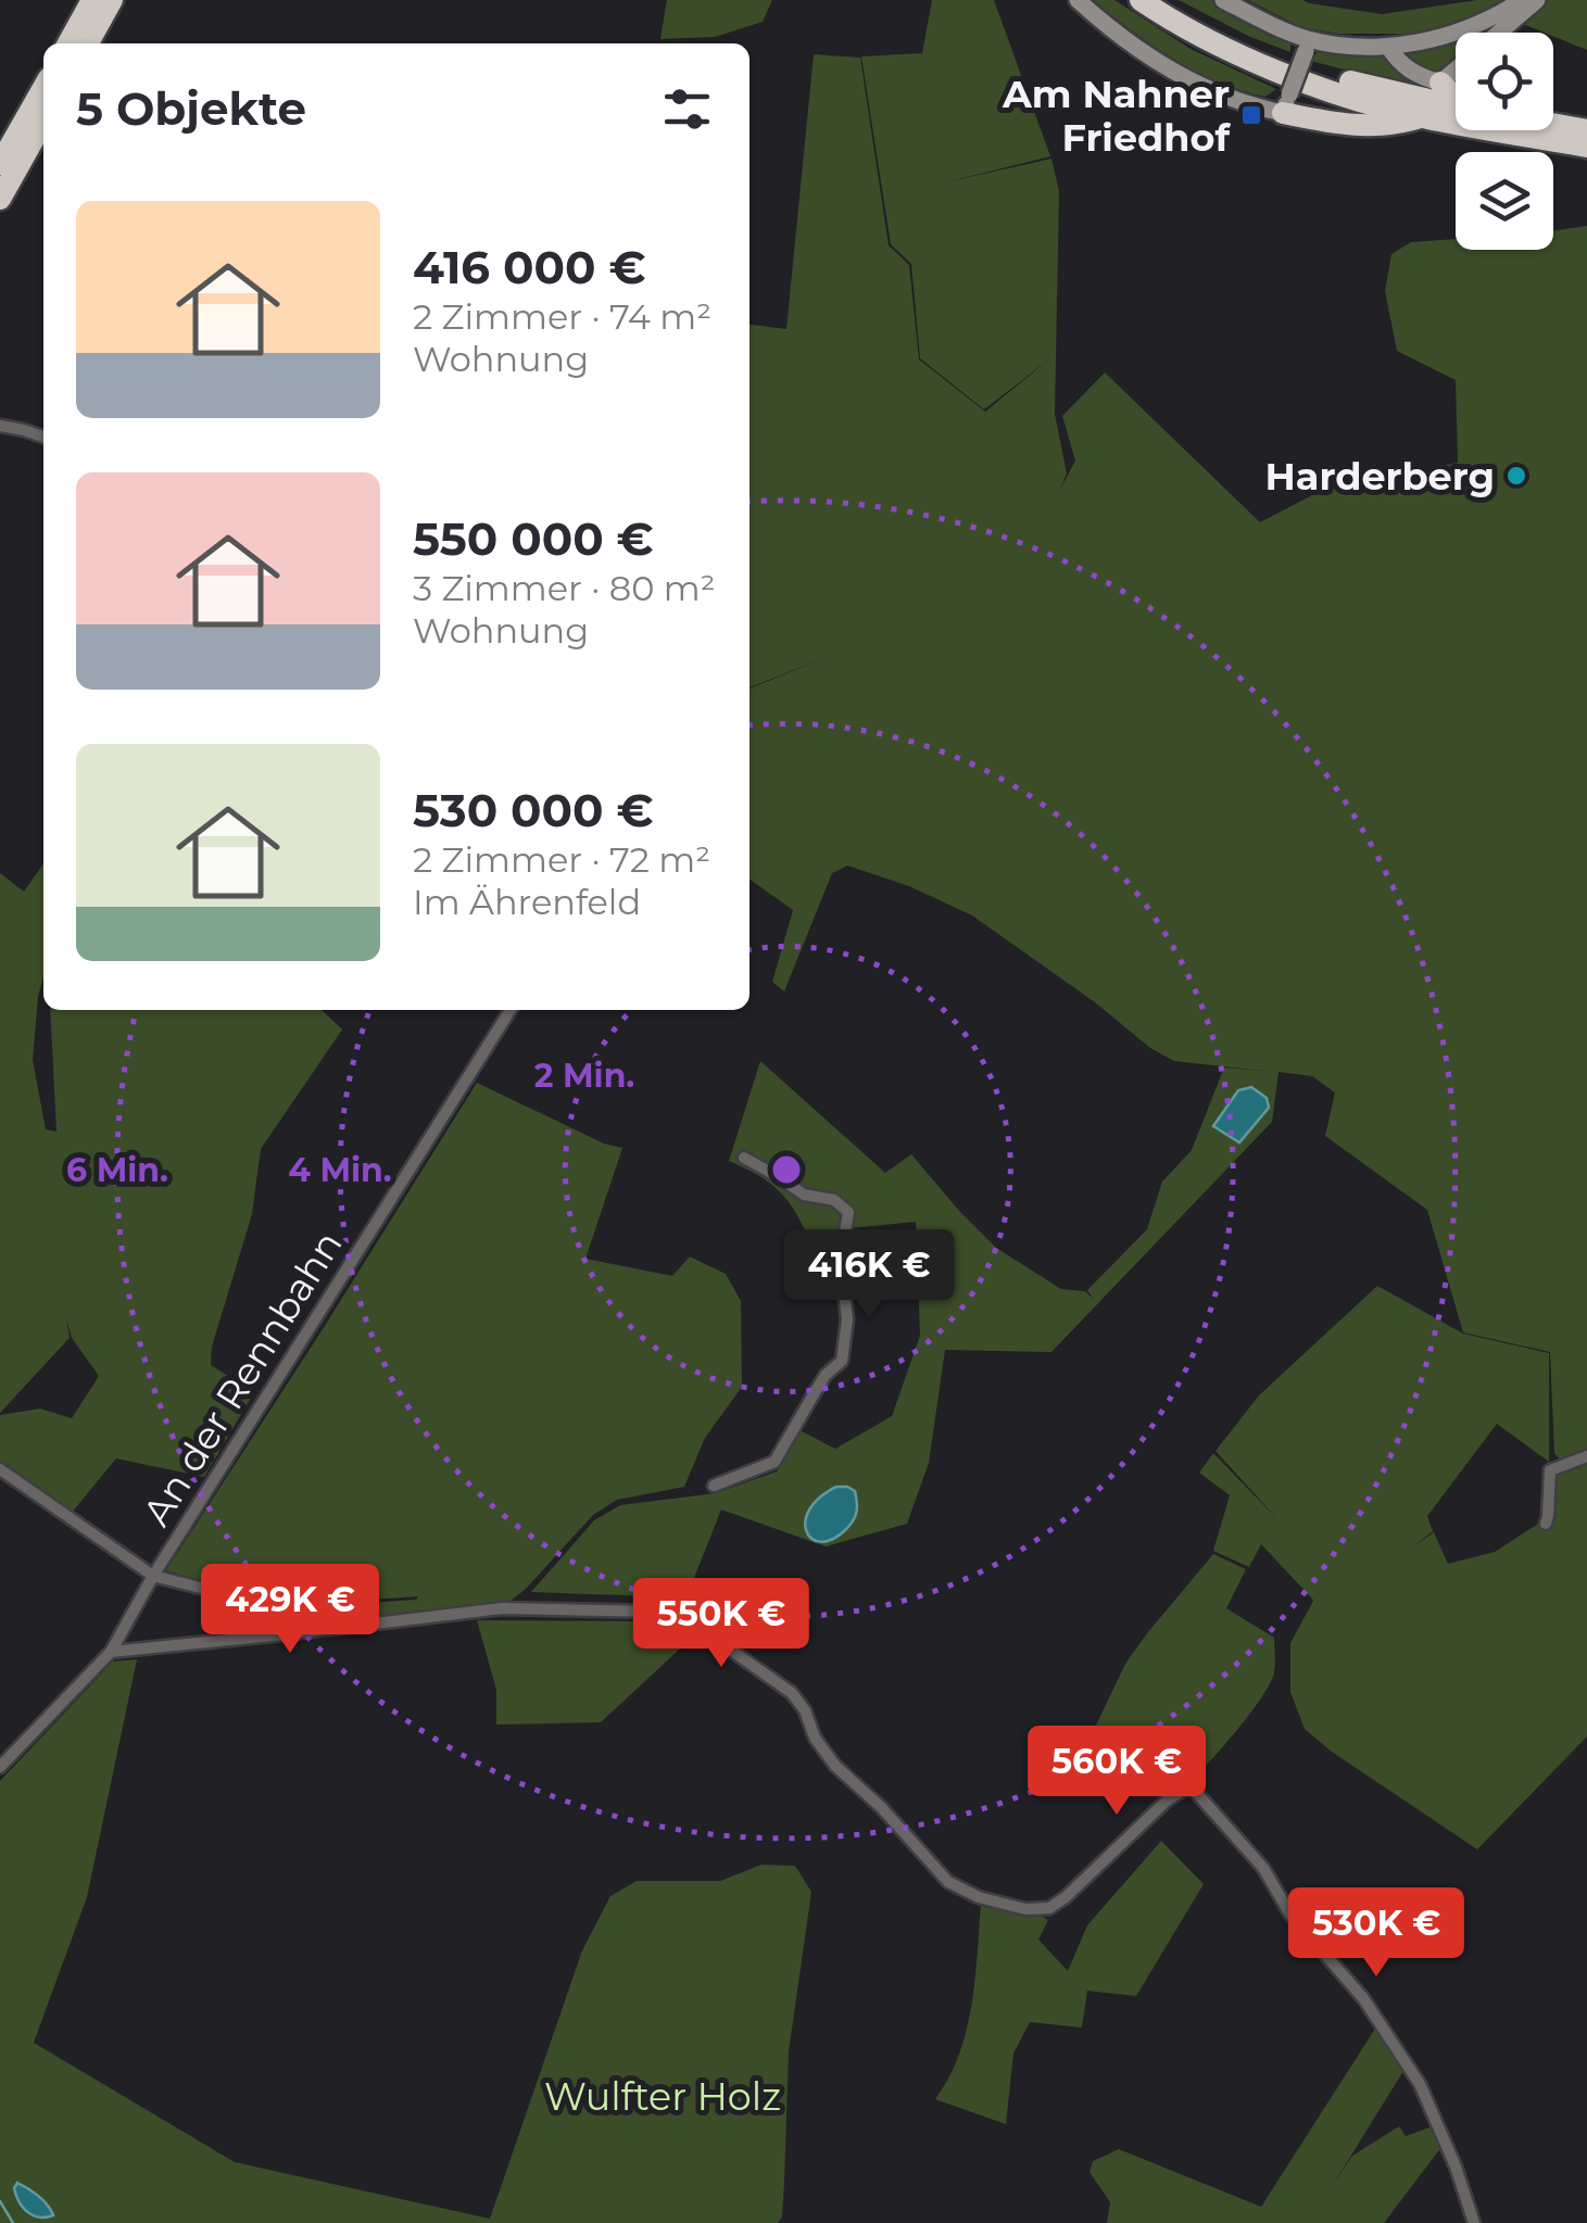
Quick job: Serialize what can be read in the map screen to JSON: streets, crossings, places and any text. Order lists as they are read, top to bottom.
{
  "streets": {
    "street": ["An der Rennbahn"]
  },
  "parks": ["Wulfter Holz"],
  "places": {
    "transit": ["Am Nahner Friedhof"],
    "other": ["Harderberg"]
  },
  "page": {
    "heading": "5 Objekte",
    "list": [
      {
        "name": "416 000 €",
        "note": "2 Zimmer · 74 m² · Wohnung"
      },
      {
        "name": "550 000 €",
        "note": "3 Zimmer · 80 m² · Wohnung"
      },
      {
        "name": "530 000 €",
        "note": "2 Zimmer · 72 m² · Im Ährenfeld"
      }
    ],
    "price": [
      "416K €",
      "429K €",
      "550K €",
      "560K €",
      "530K €"
    ]
  },
  "rings": ["2 Min.", "4 Min.", "6 Min."]
}
